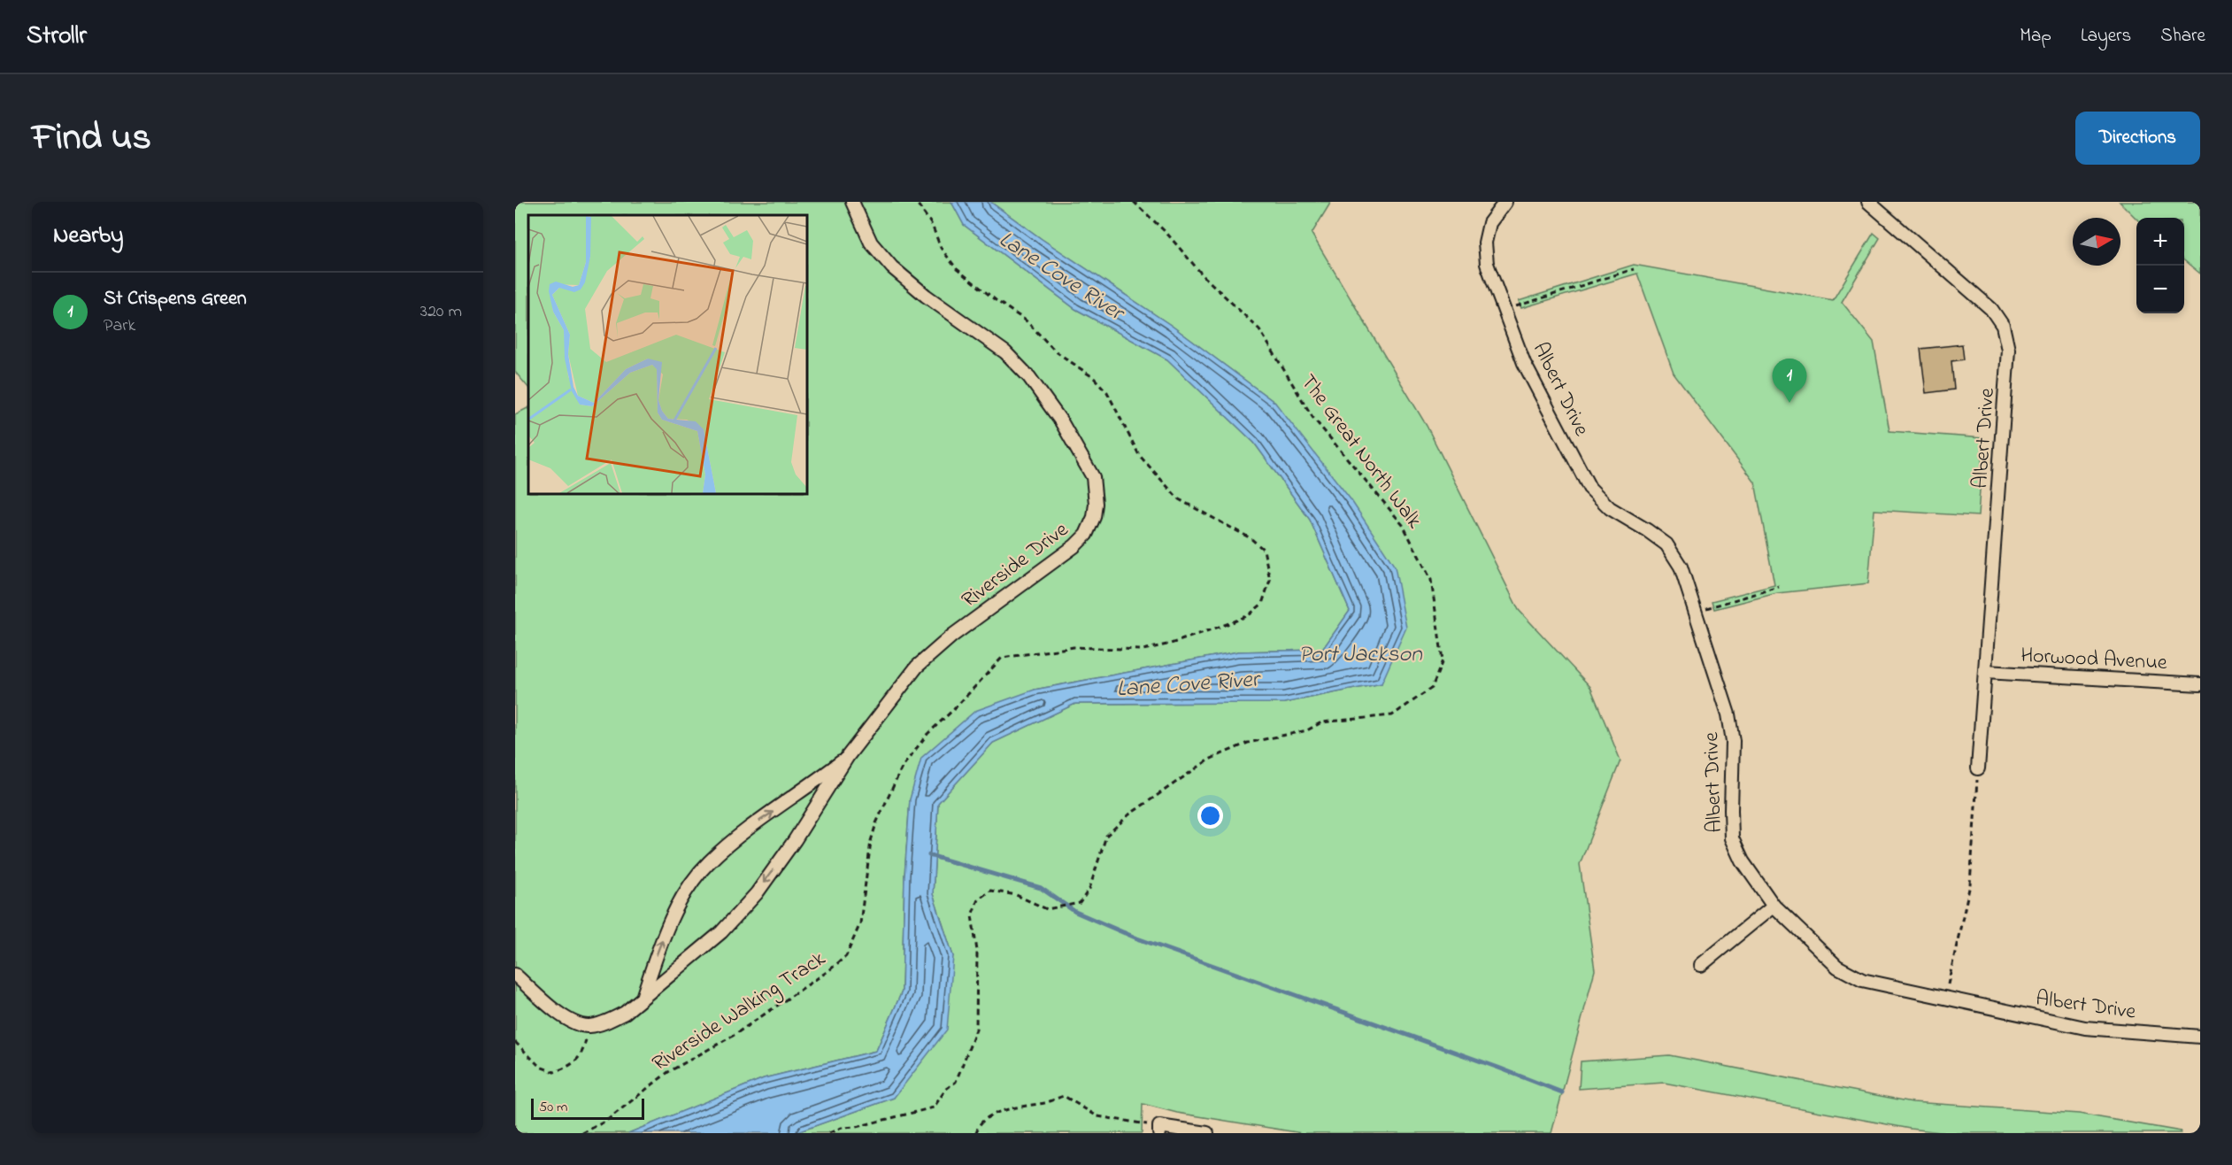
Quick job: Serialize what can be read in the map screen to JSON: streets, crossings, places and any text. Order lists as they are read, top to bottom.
{
  "streets": {
    "street": ["Albert Drive", "Riverside Drive", "Horwood Avenue"],
    "path": ["The Great North Walk", "Riverside Walking Track"]
  },
  "crossings": [
    ["Albert Drive", "Horwood Avenue"]
  ],
  "water": ["Lane Cove River", "Port Jackson"],
  "scale_bar": "50 m",
  "north": "right",
  "page": {
    "header": "Strollr",
    "nav": ["Map", "Layers", "Share"],
    "title": "Find us",
    "buttons": "Directions",
    "heading": "Nearby",
    "map_buttons": ["+", "−"],
    "list": [
      {
        "mark": "1",
        "name": "St Crispens Green",
        "note": "Park",
        "value": "320 m"
      }
    ],
    "pins": "1",
    "scale": "50 m"
  }
}
